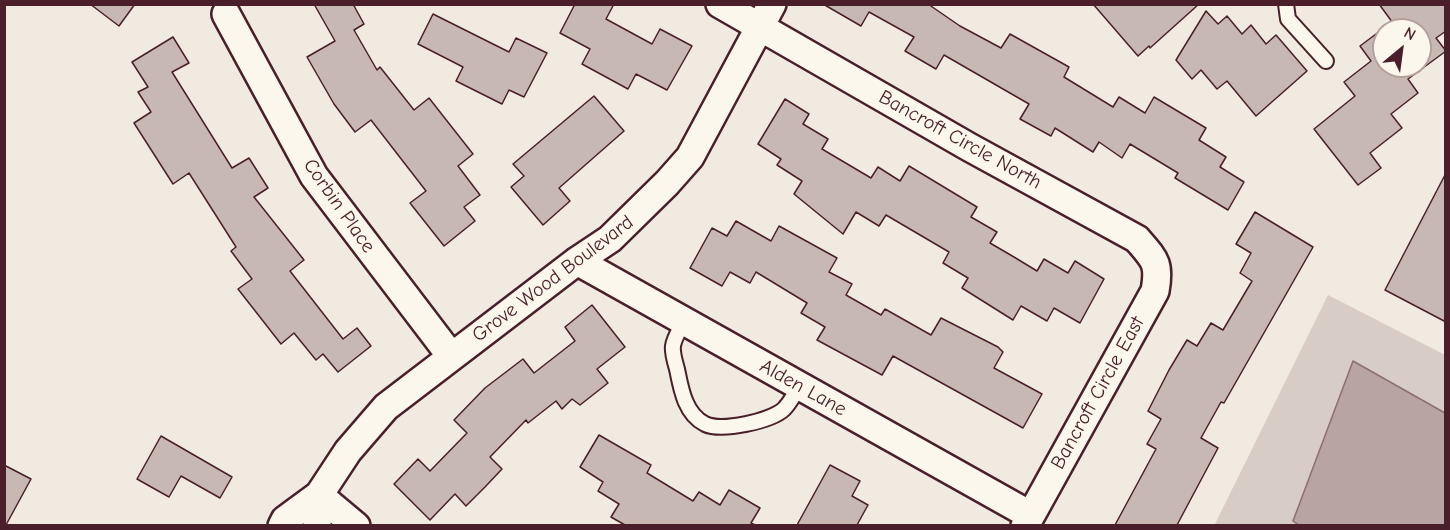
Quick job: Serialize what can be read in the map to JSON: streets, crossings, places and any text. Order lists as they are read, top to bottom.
{
  "streets": {
    "street": [
      "Bancroft Circle North",
      "Corbin Place",
      "Grove Wood Boulevard",
      "Alden Lane",
      "Bancroft Circle East"
    ]
  },
  "crossings": [
    ["Bancroft Circle North", "Grove Wood Boulevard"],
    ["Bancroft Circle North", "Bancroft Circle East"],
    ["Corbin Place", "Grove Wood Boulevard"],
    ["Grove Wood Boulevard", "Alden Lane"],
    ["Alden Lane", "Bancroft Circle East"]
  ],
  "north": "top right"
}
